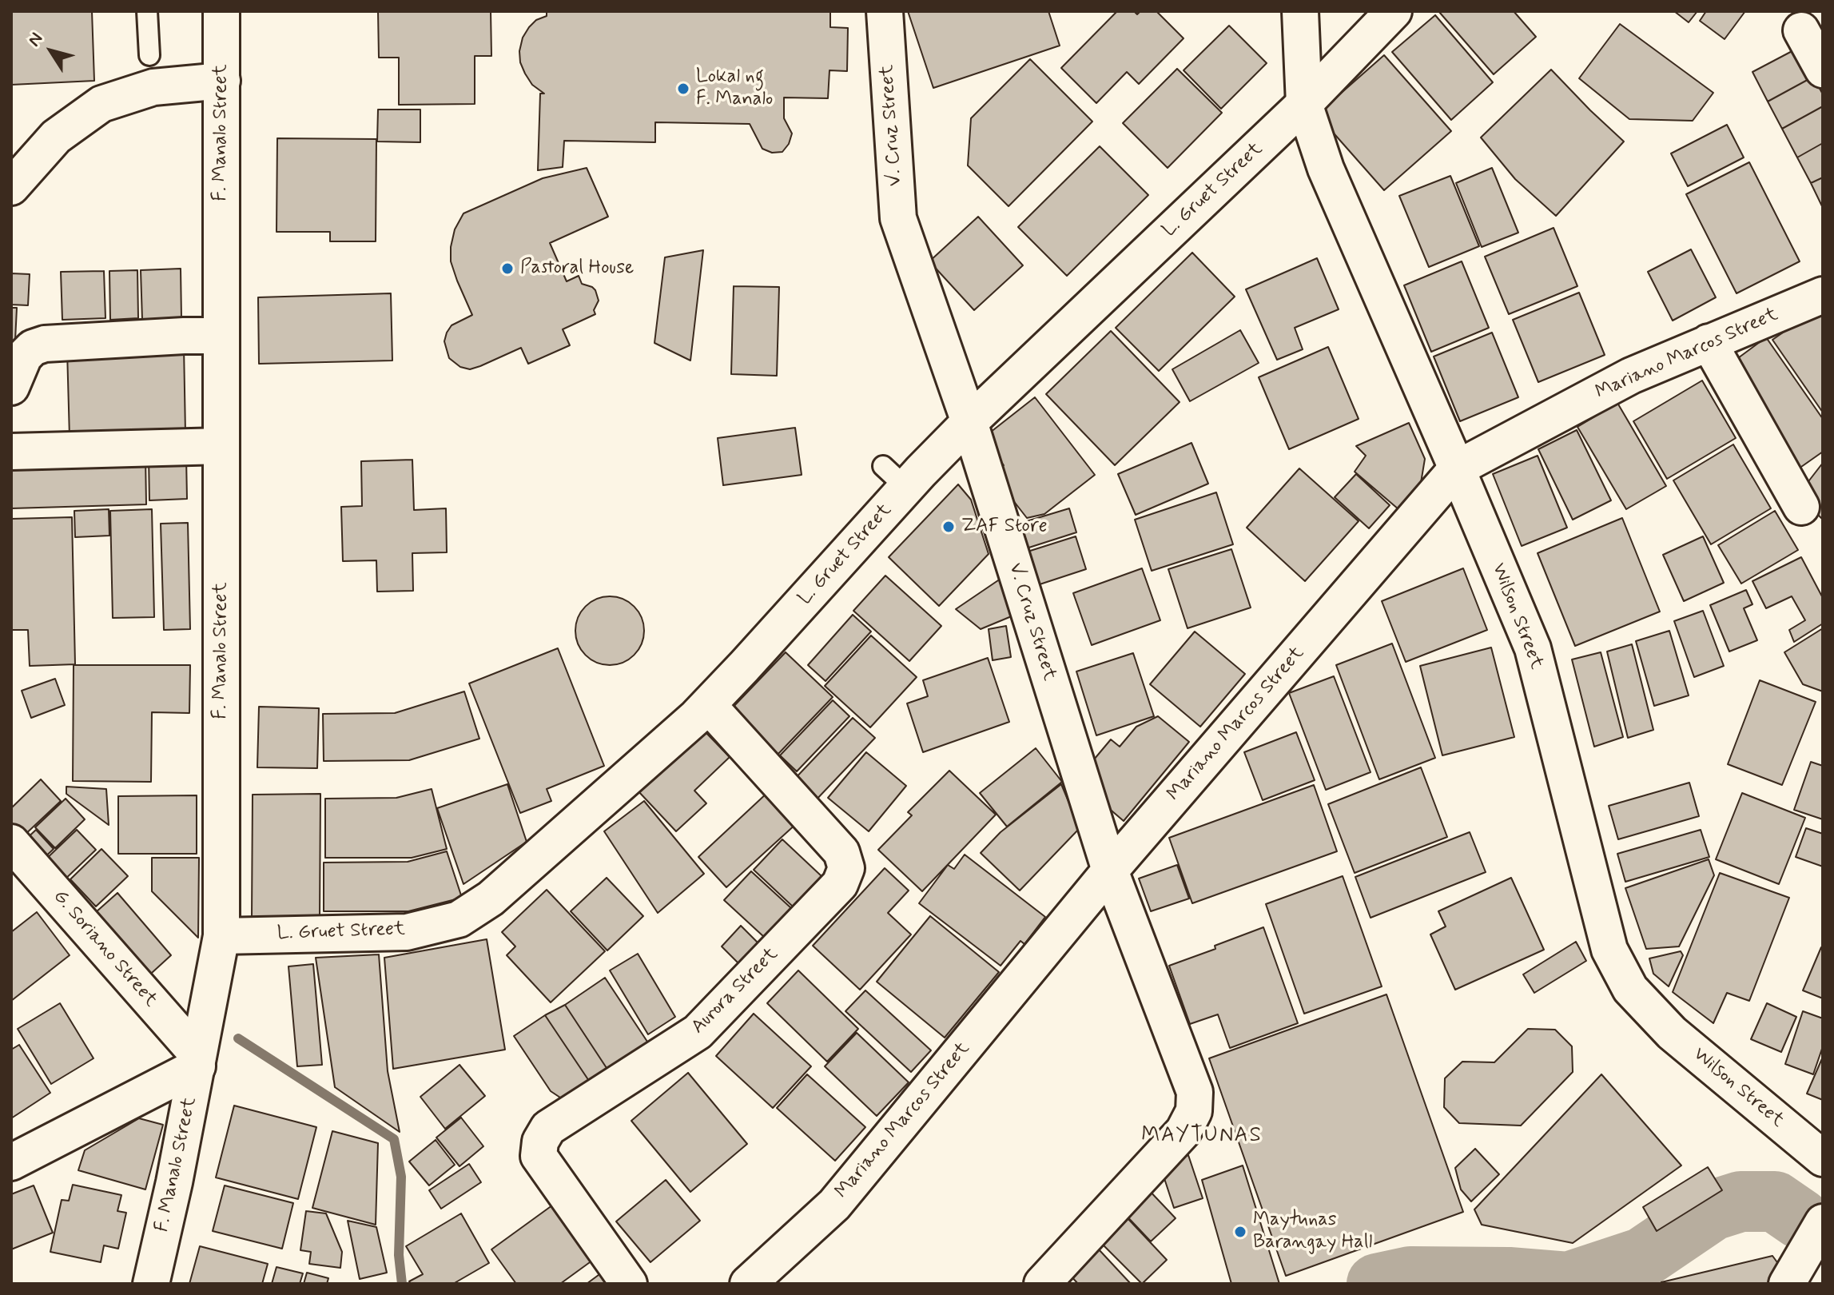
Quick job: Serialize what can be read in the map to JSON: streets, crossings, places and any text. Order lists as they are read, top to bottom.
{
  "streets": {
    "street": [
      "V. Cruz Street",
      "F. Manalo Street",
      "L. Gruet Street",
      "Mariano Marcos Street",
      "Wilson Street",
      "G. Soriano Street",
      "Aurora Street"
    ]
  },
  "crossings": [
    ["V. Cruz Street", "L. Gruet Street"],
    ["V. Cruz Street", "Mariano Marcos Street"],
    ["F. Manalo Street", "L. Gruet Street"],
    ["F. Manalo Street", "G. Soriano Street"],
    ["L. Gruet Street", "Wilson Street"],
    ["L. Gruet Street", "Aurora Street"],
    ["Mariano Marcos Street", "Wilson Street"]
  ],
  "districts": ["MAYTUNAS"],
  "places": [
    "Lokal ng F. Manalo",
    "Pastoral House",
    "ZAF Store",
    "Maytunas Barangay Hall"
  ],
  "north": "top left"
}
